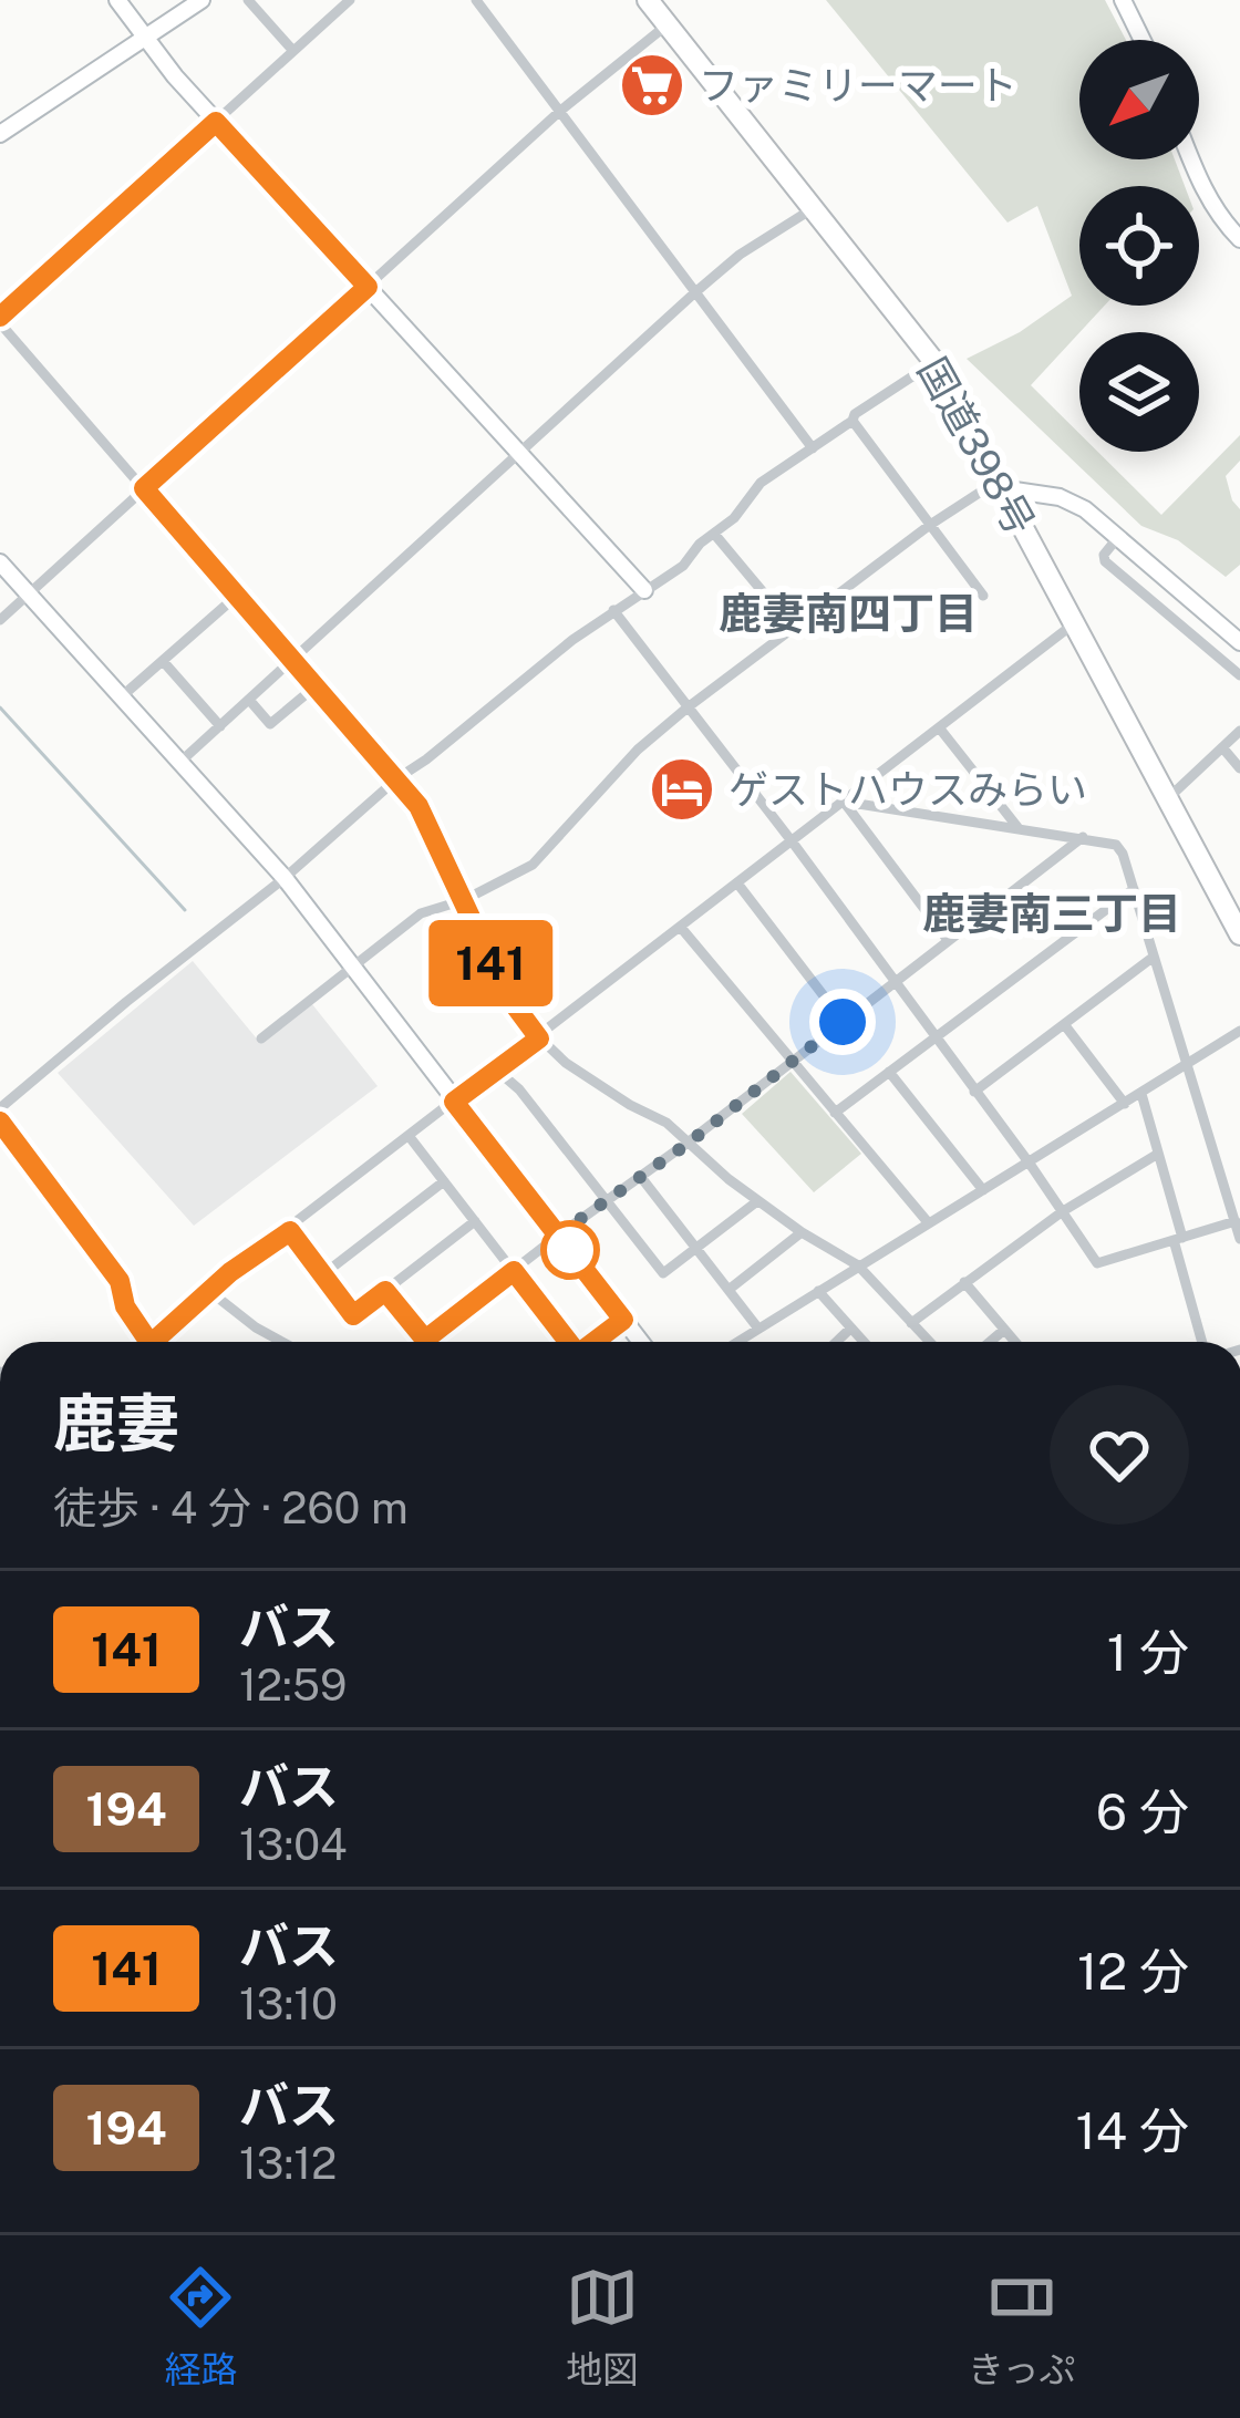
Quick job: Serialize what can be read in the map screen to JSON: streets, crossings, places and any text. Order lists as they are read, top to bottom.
{
  "streets": {
    "highway": ["国道398号"]
  },
  "districts": ["鹿妻南四丁目", "鹿妻南三丁目"],
  "places": {
    "supermarket": ["ファミリーマート"],
    "hotel": ["ゲストハウスみらい"]
  },
  "lines": ["bus line 141"],
  "north": "bottom left",
  "page": {
    "on_map": "141",
    "heading": ["鹿妻", "徒歩 · 4 分 · 260 m"],
    "list": [
      {
        "mark": "141",
        "name": "バス",
        "note": "12:59",
        "value": "1 分"
      },
      {
        "mark": "194",
        "name": "バス",
        "note": "13:04",
        "value": "6 分"
      },
      {
        "mark": "141",
        "name": "バス",
        "note": "13:10",
        "value": "12 分"
      },
      {
        "mark": "194",
        "name": "バス",
        "note": "13:12",
        "value": "14 分"
      }
    ],
    "tabs": ["経路", "地図", "きっぷ"]
  }
}
